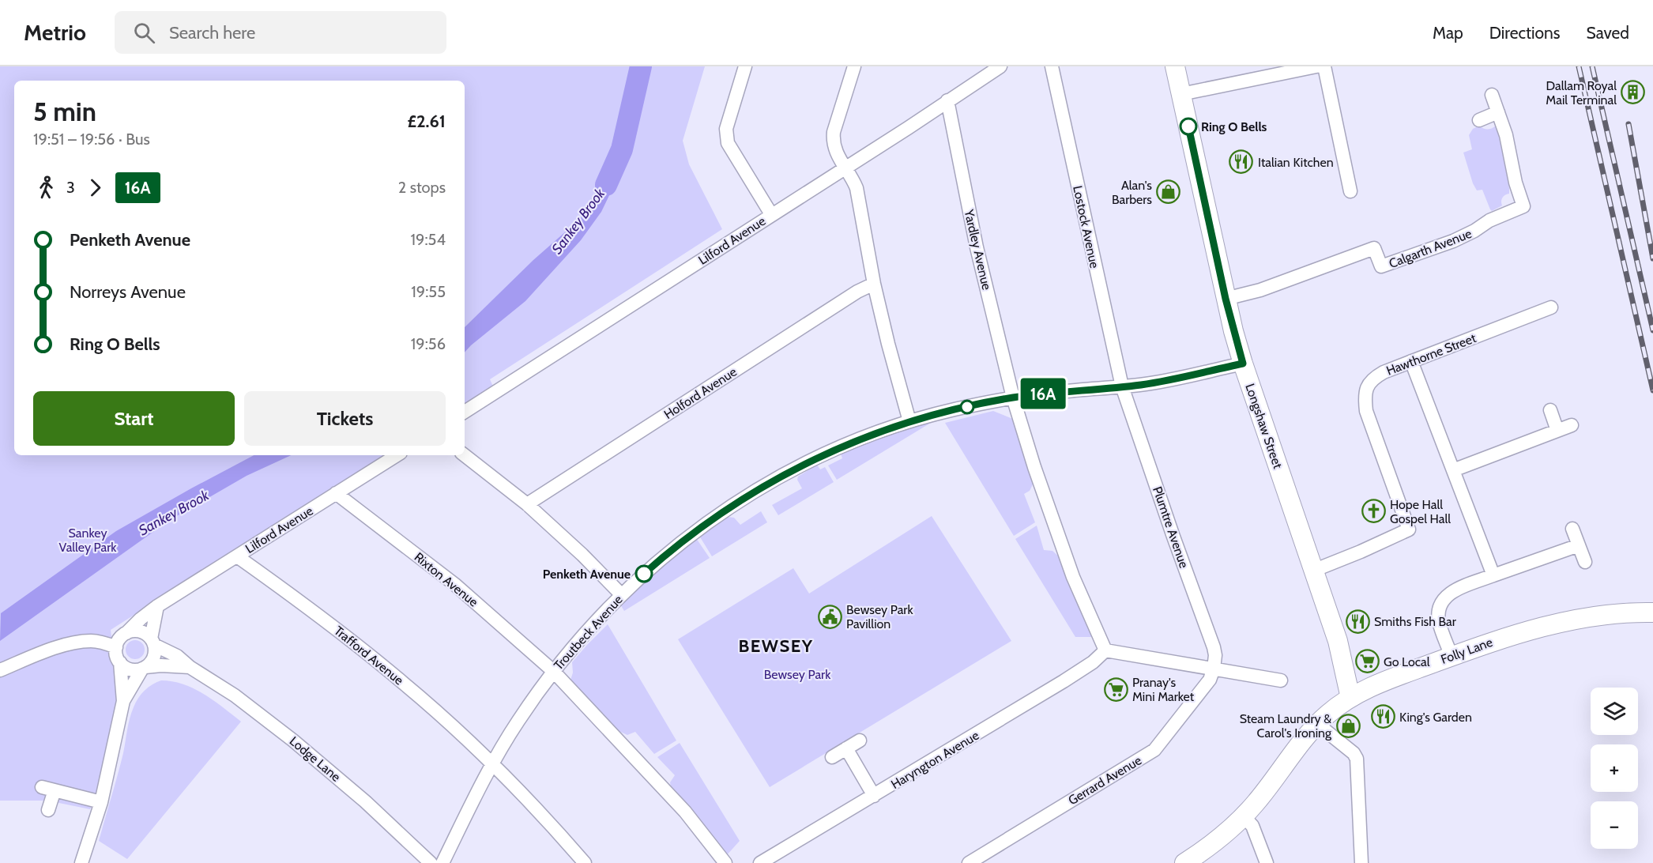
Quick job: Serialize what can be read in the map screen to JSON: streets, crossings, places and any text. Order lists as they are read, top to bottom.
{
  "streets": {
    "street": [
      "Lostock Avenue",
      "Lilford Avenue",
      "Calgarth Avenue",
      "Yardley Avenue",
      "Hawthorne Street",
      "Holford Avenue",
      "Longshaw Street",
      "Plumtre Avenue",
      "Rixton Avenue",
      "Troutbeck Avenue",
      "Folly Lane",
      "Trafford Avenue",
      "Lodge Lane",
      "Haryngton Avenue",
      "Gerrard Avenue"
    ]
  },
  "crossings": [
    ["Lostock Avenue", "Plumtre Avenue"],
    ["Lostock Avenue", "Troutbeck Avenue"],
    ["Lilford Avenue", "Yardley Avenue"],
    ["Lilford Avenue", "Rixton Avenue"],
    ["Lilford Avenue", "Trafford Avenue"],
    ["Lilford Avenue", "Lodge Lane"],
    ["Calgarth Avenue", "Longshaw Street"],
    ["Yardley Avenue", "Troutbeck Avenue"],
    ["Yardley Avenue", "Haryngton Avenue"],
    ["Hawthorne Street", "Longshaw Street"],
    ["Longshaw Street", "Troutbeck Avenue"],
    ["Longshaw Street", "Folly Lane"],
    ["Plumtre Avenue", "Troutbeck Avenue"],
    ["Plumtre Avenue", "Gerrard Avenue"],
    ["Rixton Avenue", "Troutbeck Avenue"],
    ["Troutbeck Avenue", "Trafford Avenue"]
  ],
  "districts": ["BEWSEY"],
  "water": ["Sankey Brook"],
  "parks": ["Sankey Valley Park", "Bewsey Park"],
  "places": {
    "building": ["Dallam Royal Mail Terminal"],
    "other": ["Ring O Bells", "Penketh Avenue"],
    "restaurant": ["Italian Kitchen", "Smiths Fish Bar", "King's Garden"],
    "shop": ["Alan's Barbers", "Steam Laundry & Carol's Ironing"],
    "church": ["Hope Hall Gospel Hall"],
    "public building": ["Bewsey Park Pavillion"],
    "supermarket": ["Go Local", "Pranay's Mini Market"]
  },
  "lines": ["bus line 16A"],
  "page": {
    "header": "Metrio",
    "search": "Search here",
    "nav": ["Map", "Directions", "Saved"],
    "on_map": "16A",
    "heading": ["5 min", "19:51 – 19:56 · Bus", "£2.61"],
    "legs": ["3", "16A", "2 stops"],
    "list": [
      {
        "name": "Penketh Avenue",
        "value": "19:54"
      },
      {
        "name": "Norreys Avenue",
        "value": "19:55"
      },
      {
        "name": "Ring O Bells",
        "value": "19:56"
      }
    ],
    "buttons": ["Start", "Tickets"],
    "map_buttons": ["+", "−"]
  }
}
